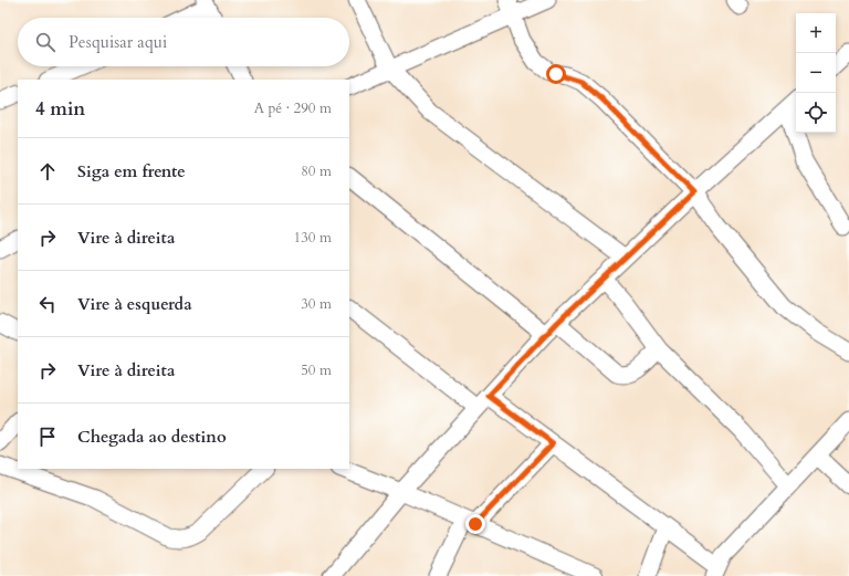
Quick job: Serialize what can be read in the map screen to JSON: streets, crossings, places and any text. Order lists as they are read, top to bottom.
{
  "page": {
    "map_buttons": ["+", "−"],
    "search": "Pesquisar aqui",
    "heading": ["4 min", "A pé · 290 m"],
    "list": [
      ["Siga em frente", "80 m"],
      ["Vire à direita", "130 m"],
      ["Vire à esquerda", "30 m"],
      ["Vire à direita", "50 m"],
      "Chegada ao destino"
    ]
  }
}
